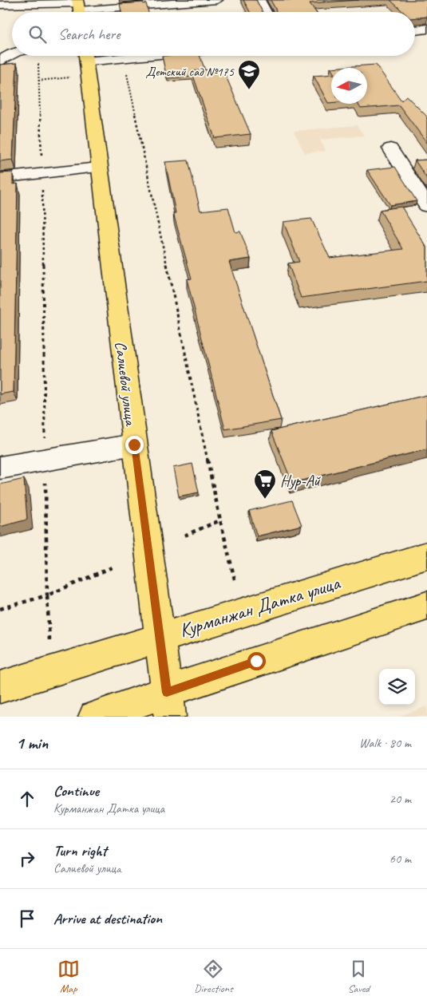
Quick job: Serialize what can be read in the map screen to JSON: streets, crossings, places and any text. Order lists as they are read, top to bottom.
{
  "streets": {
    "main road": ["Салиевой улица", "Курманжан Датка улица"]
  },
  "crossings": [
    ["Салиевой улица", "Курманжан Датка улица"]
  ],
  "places": {
    "school or university": ["Детский сад №175"],
    "supermarket": ["Нур-Ай"]
  },
  "north": "left",
  "page": {
    "search": "Search here",
    "heading": ["1 min", "Walk · 80 m"],
    "list": [
      ["Continue", "Курманжан Датка улица", "20 m"],
      ["Turn right", "Салиевой улица", "60 m"],
      "Arrive at destination"
    ],
    "nav": ["Map", "Directions", "Saved"]
  }
}
